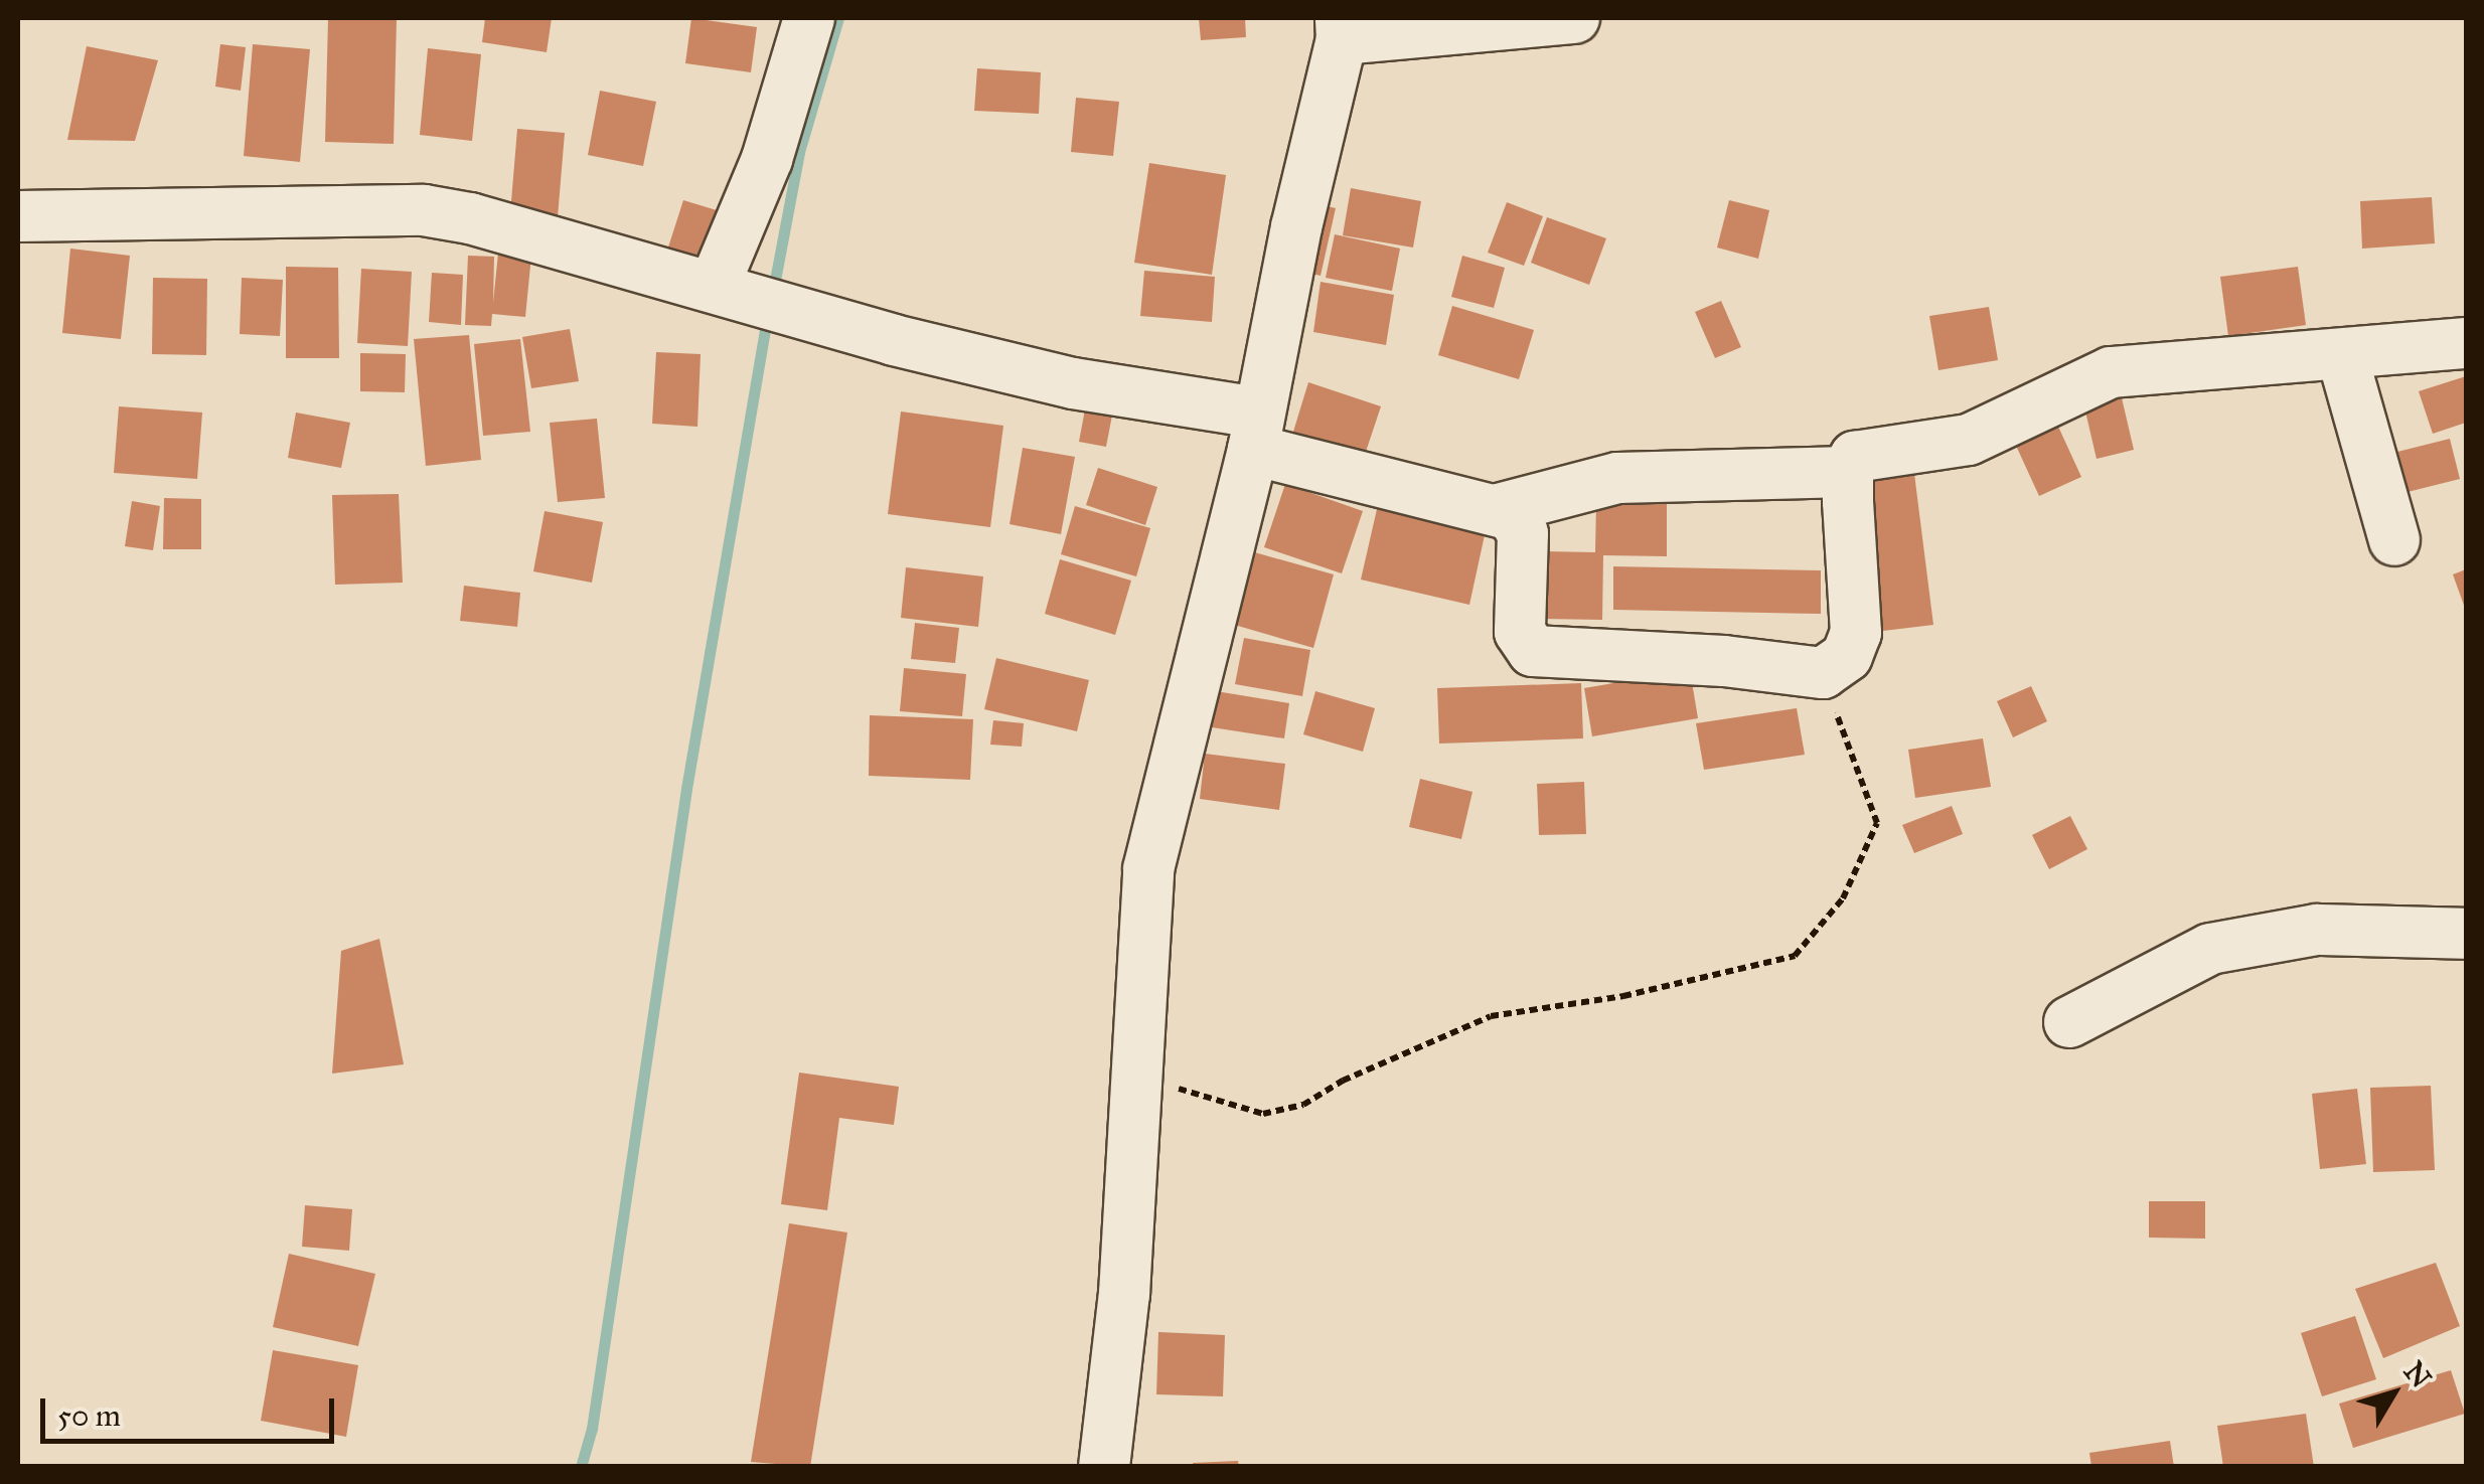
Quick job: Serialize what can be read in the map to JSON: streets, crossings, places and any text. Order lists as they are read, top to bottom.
{
  "scale_bar": "50 m",
  "north": "top right"
}
